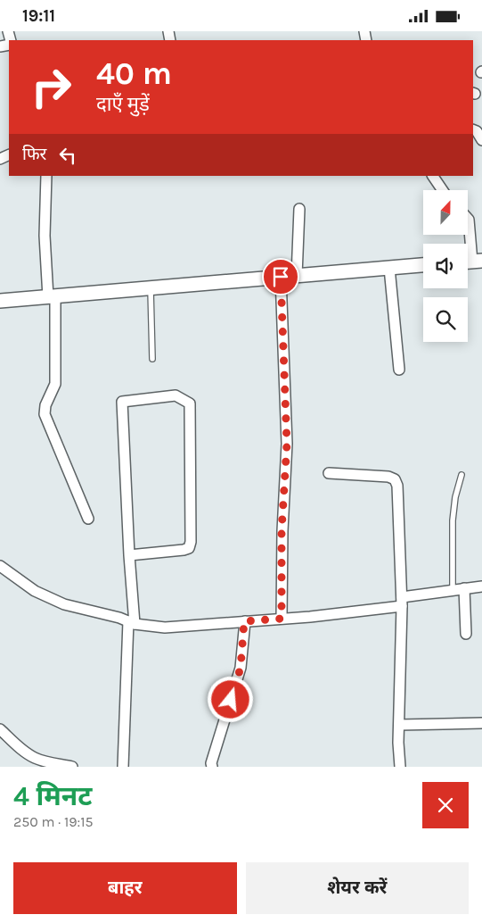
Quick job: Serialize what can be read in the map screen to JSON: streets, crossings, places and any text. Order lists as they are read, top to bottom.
{
  "north": "top",
  "page": {
    "status": "19:11",
    "turn": ["40 m", "दाएँ मुड़ें"],
    "then": "फिर",
    "heading": ["4 मिनट", "250 m · 19:15"],
    "buttons": ["बाहर", "शेयर करें"]
  }
}
